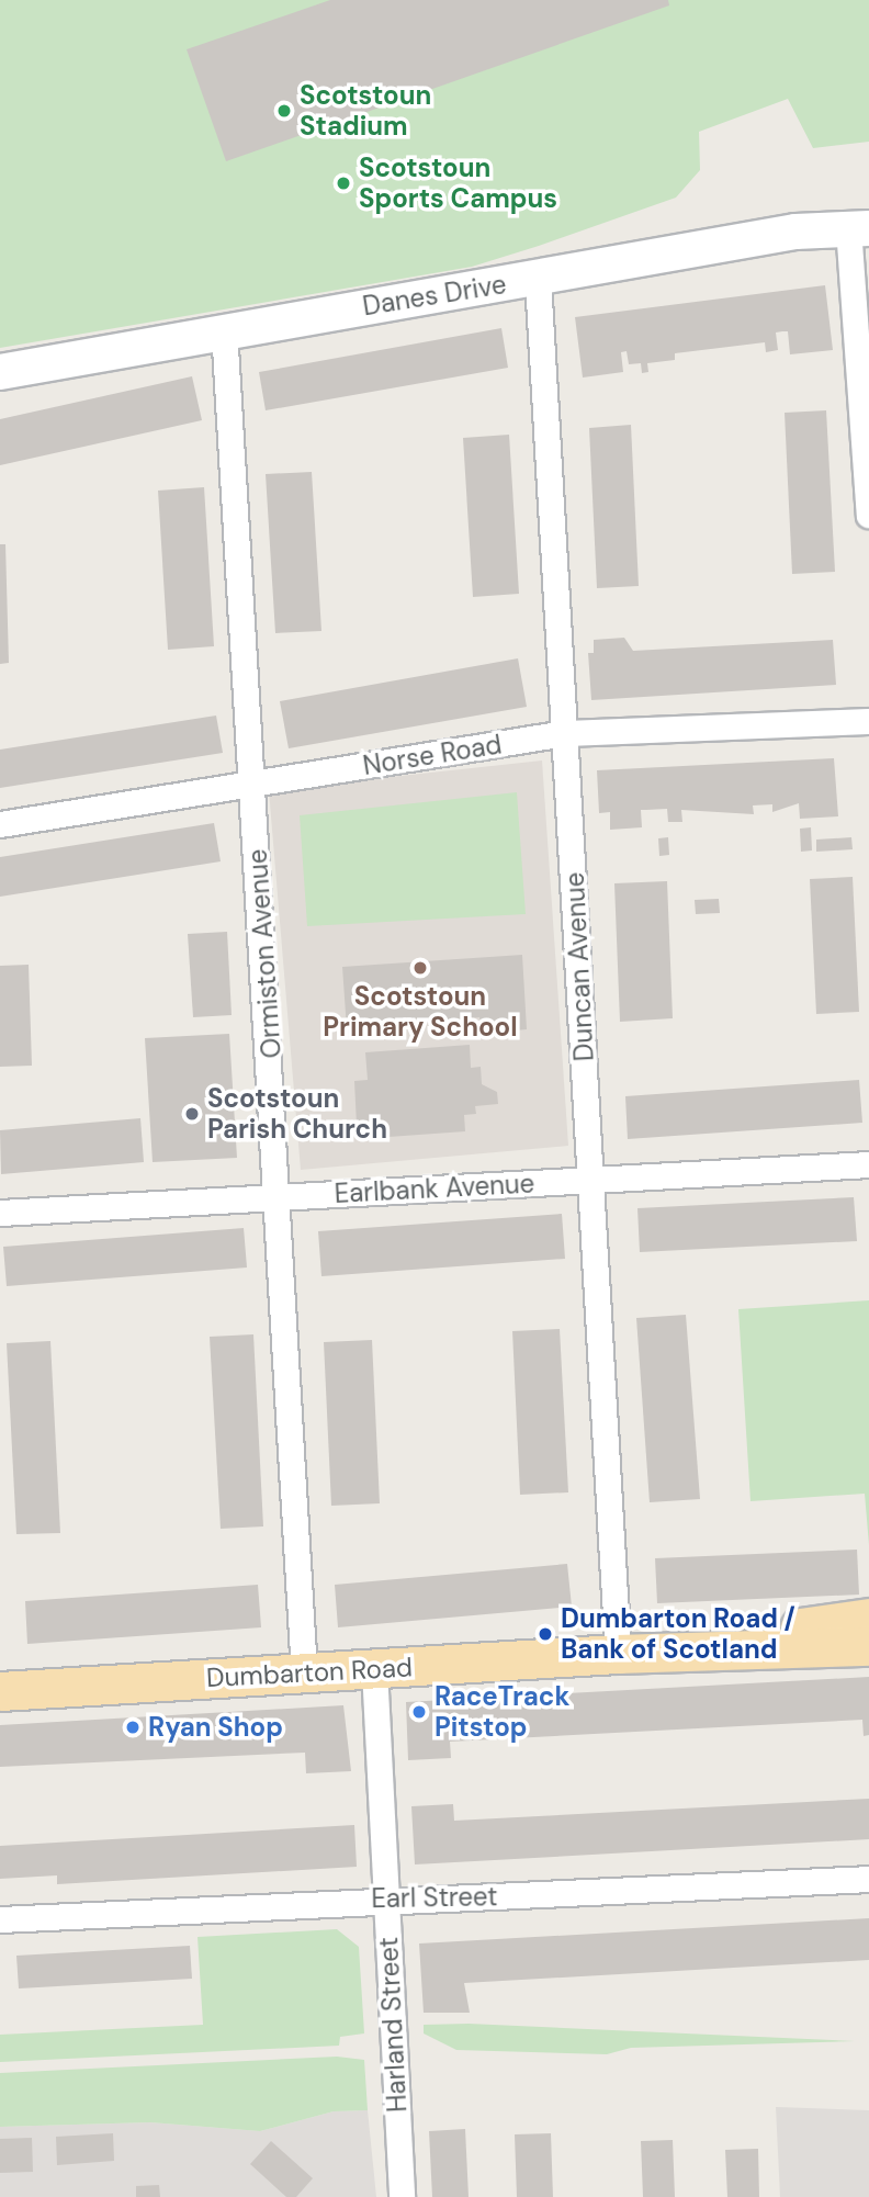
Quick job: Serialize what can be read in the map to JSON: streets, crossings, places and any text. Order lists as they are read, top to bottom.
{
  "streets": {
    "main road": ["Dumbarton Road"],
    "street": [
      "Danes Drive",
      "Norse Road",
      "Ormiston Avenue",
      "Duncan Avenue",
      "Earlbank Avenue",
      "Earl Street",
      "Harland Street"
    ]
  },
  "crossings": [
    ["Danes Drive", "Ormiston Avenue"],
    ["Danes Drive", "Duncan Avenue"],
    ["Norse Road", "Ormiston Avenue"],
    ["Norse Road", "Duncan Avenue"],
    ["Ormiston Avenue", "Earlbank Avenue"],
    ["Ormiston Avenue", "Dumbarton Road"],
    ["Duncan Avenue", "Earlbank Avenue"],
    ["Duncan Avenue", "Dumbarton Road"],
    ["Dumbarton Road", "Harland Street"],
    ["Earl Street", "Harland Street"]
  ],
  "places": [
    "Scotstoun Stadium",
    "Scotstoun Sports Campus",
    "Scotstoun Primary School",
    "Scotstoun Parish Church",
    "Dumbarton Road / Bank of Scotland",
    "RaceTrack Pitstop",
    "Ryan Shop"
  ]
}
